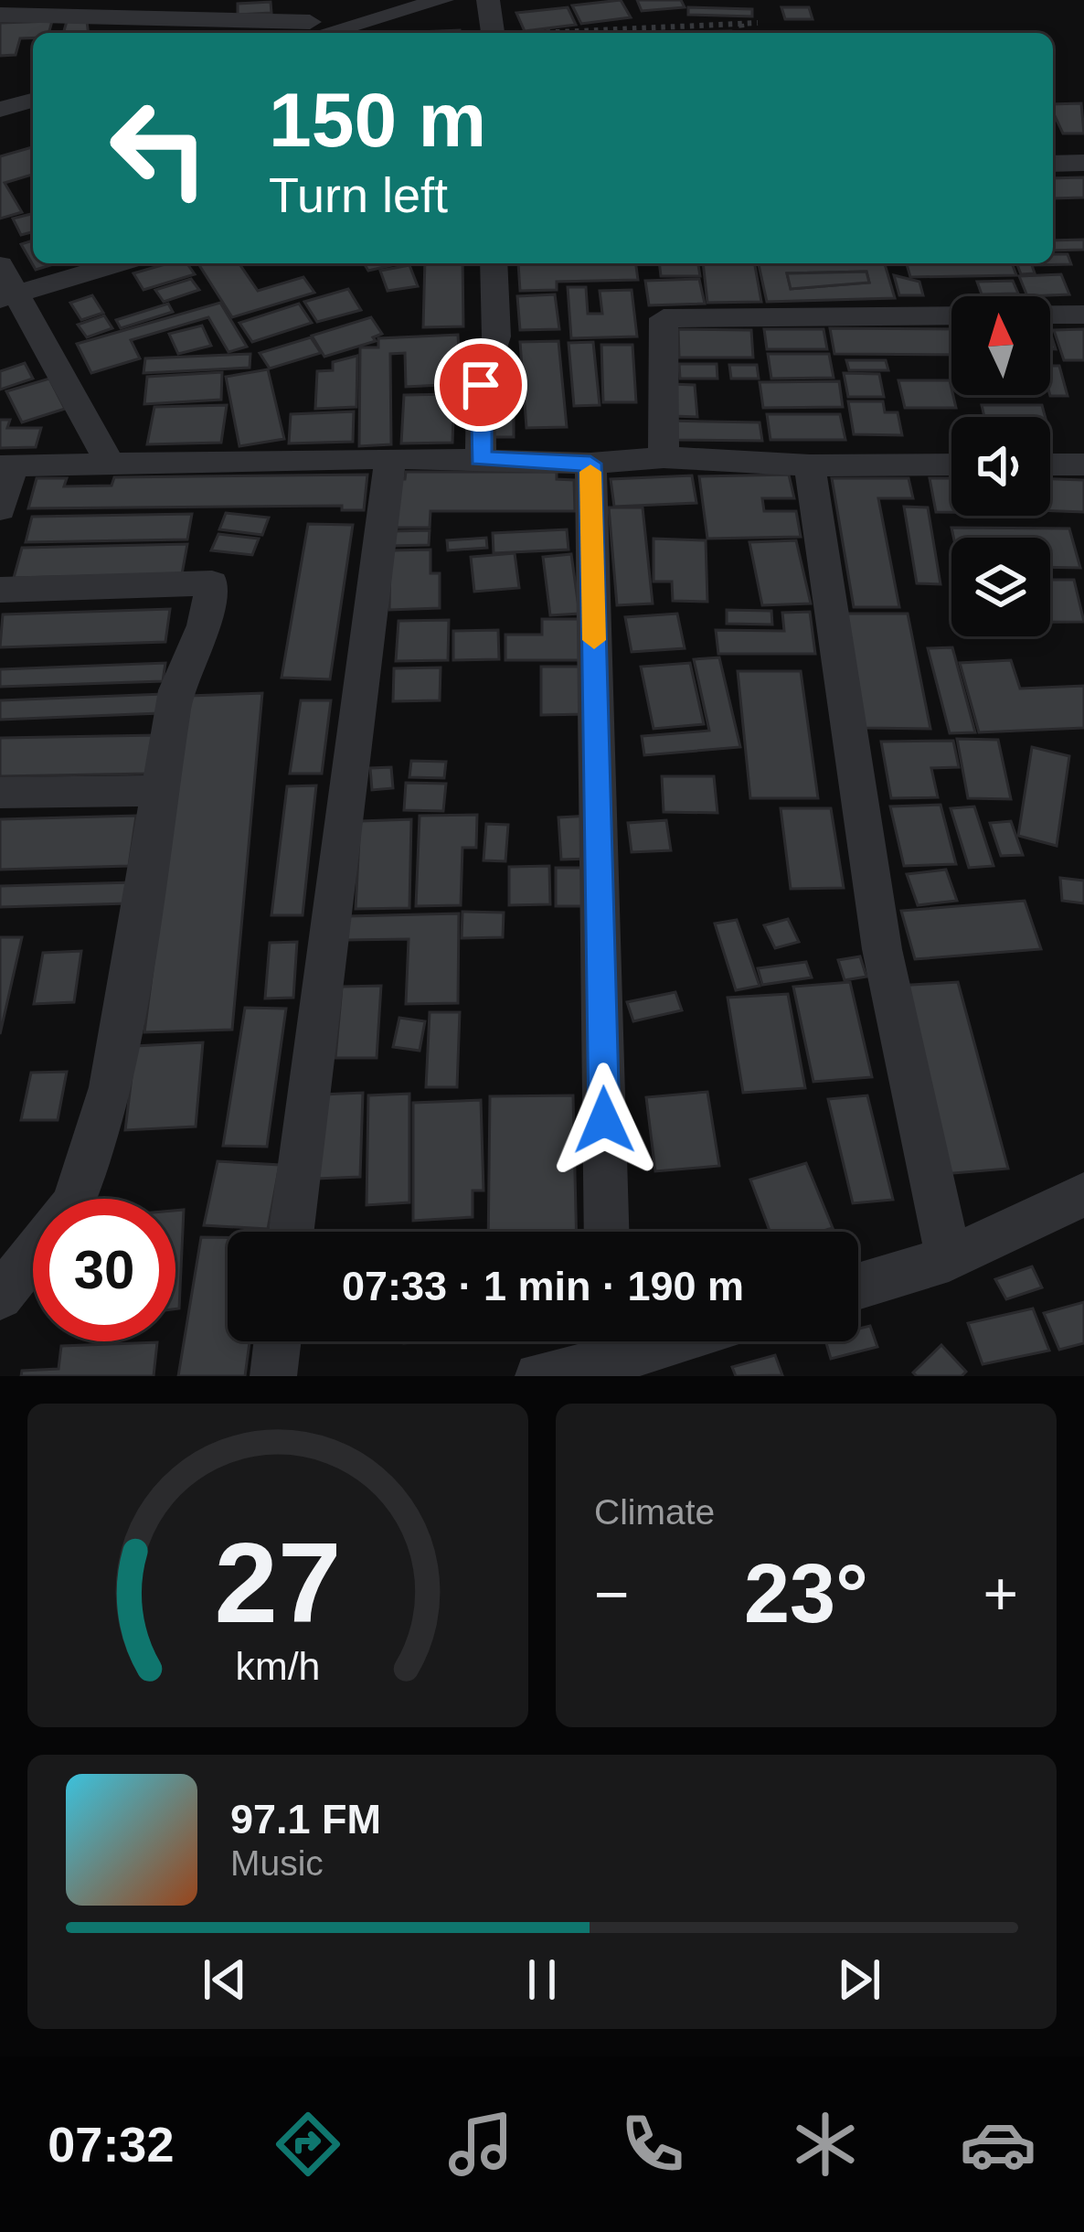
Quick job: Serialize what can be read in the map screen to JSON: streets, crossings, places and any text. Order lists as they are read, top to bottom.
{
  "north": "top",
  "page": {
    "turn": ["150 m", "Turn left"],
    "limit": "30",
    "trip": "07:33 · 1 min · 190 m",
    "tile": "Climate",
    "heat": ["−", "23°", "+"],
    "song": ["97.1 FM", "Music"],
    "tabs": "07:32",
    "gauge": ["27", "km/h"]
  }
}
